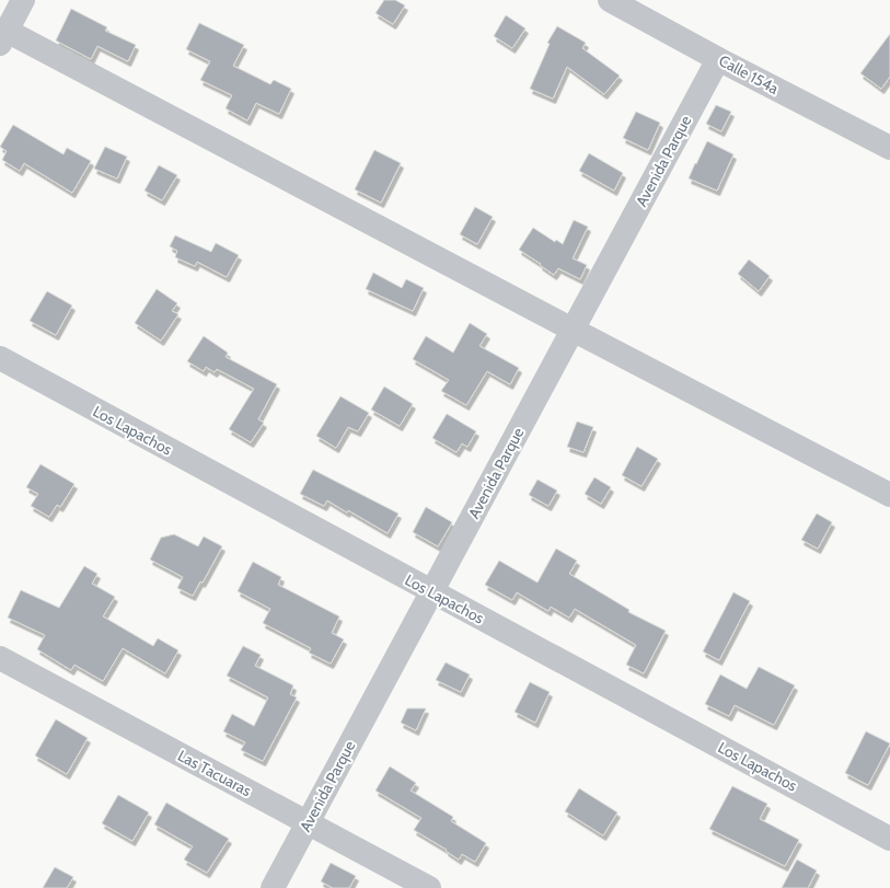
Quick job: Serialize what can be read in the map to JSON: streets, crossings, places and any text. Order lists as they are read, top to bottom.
{
  "streets": {
    "street": [
      "Calle 154a",
      "Avenida Parque",
      "Los Lapachos",
      "Las Tacuaras"
    ]
  },
  "crossings": [
    ["Calle 154a", "Avenida Parque"],
    ["Avenida Parque", "Los Lapachos"],
    ["Avenida Parque", "Las Tacuaras"]
  ]
}
